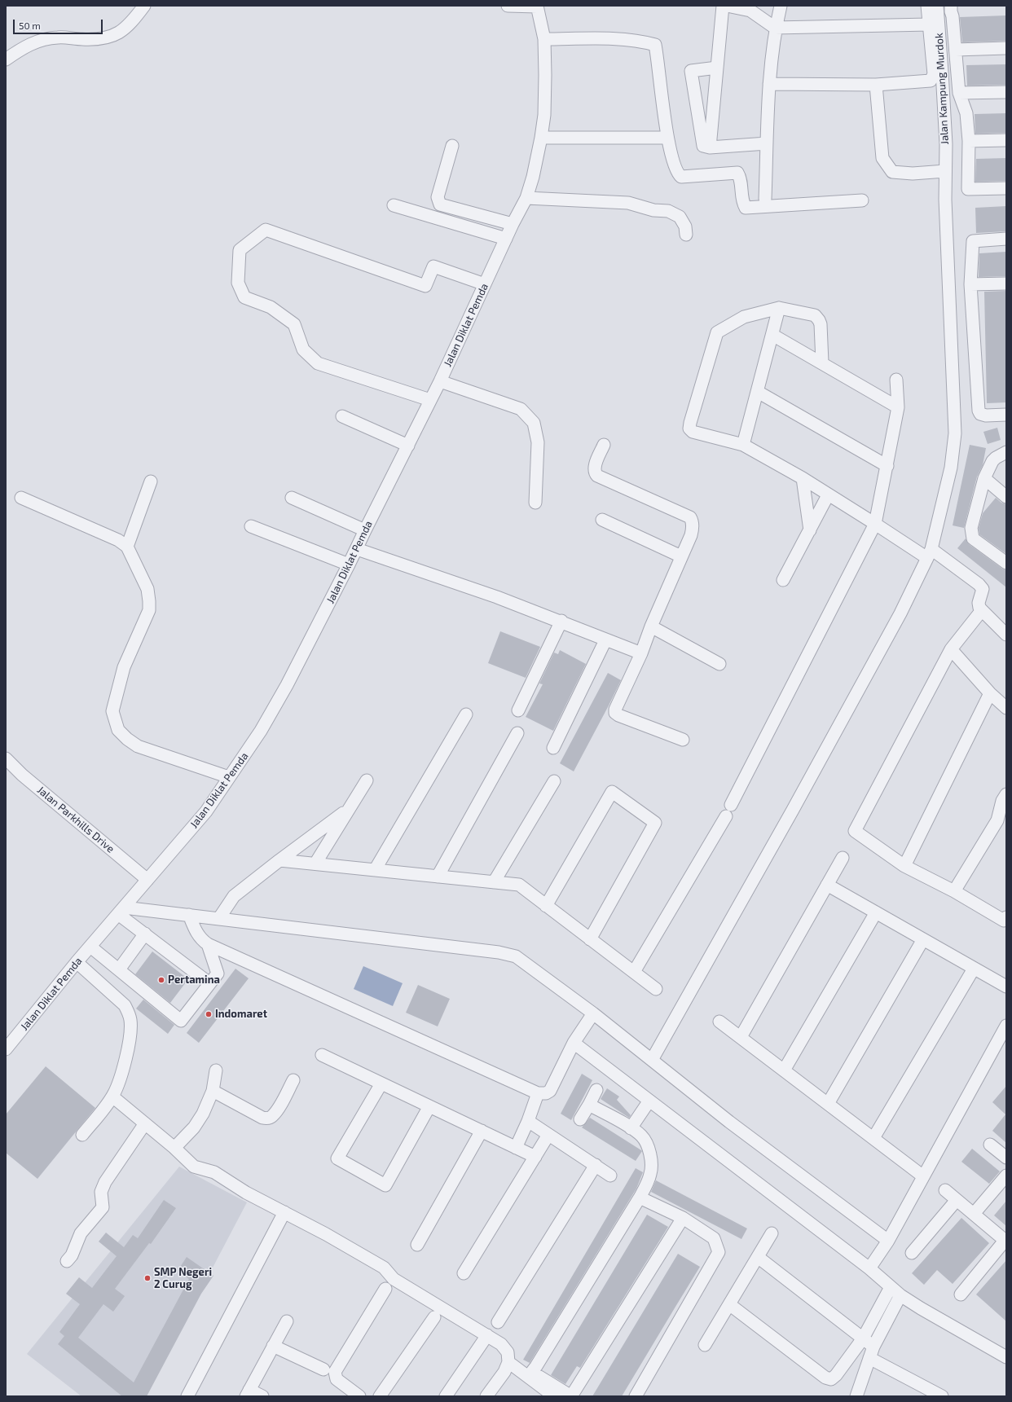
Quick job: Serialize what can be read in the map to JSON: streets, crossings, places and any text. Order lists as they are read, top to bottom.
{
  "streets": {
    "street": ["Jalan Kampung Murdok", "Jalan Diklat Pemda", "Jalan Parkhills Drive"]
  },
  "crossings": [
    ["Jalan Diklat Pemda", "Jalan Parkhills Drive"]
  ],
  "places": ["Pertamina", "Indomaret", "SMP Negeri 2 Curug"],
  "scale_bar": "50 m"
}
